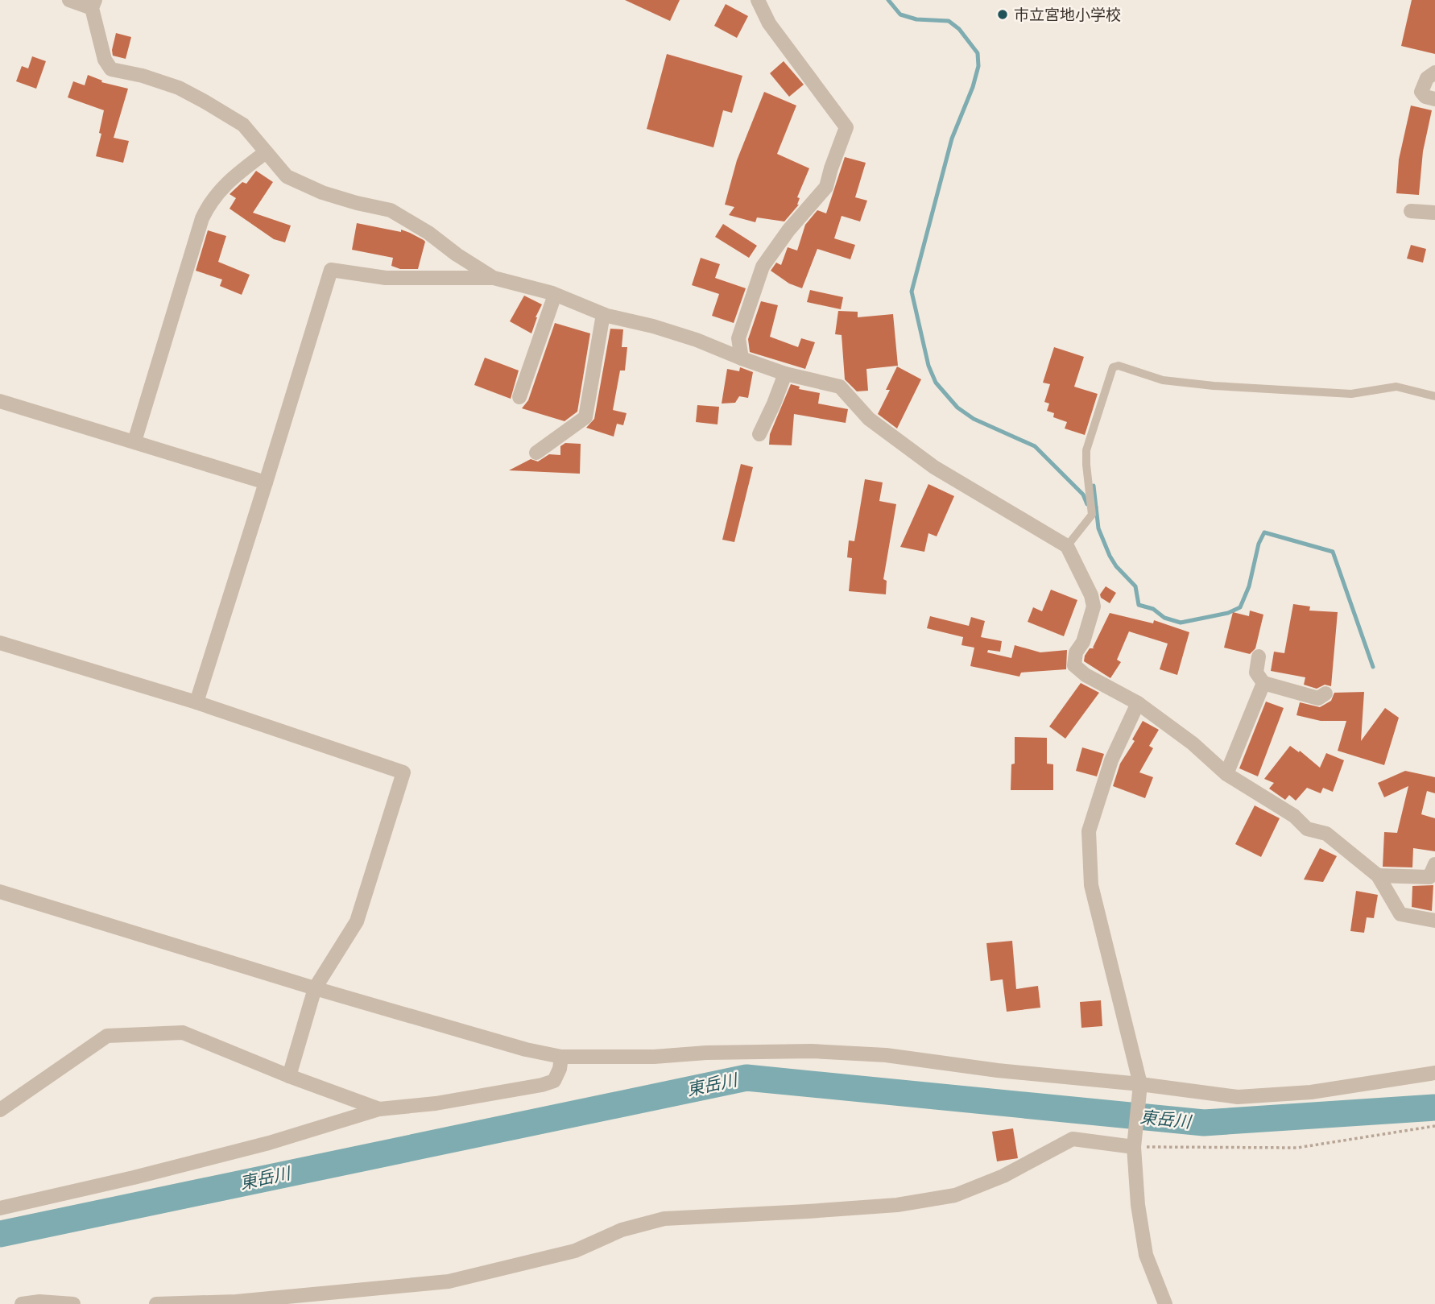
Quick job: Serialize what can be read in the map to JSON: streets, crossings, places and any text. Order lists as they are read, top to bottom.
{
  "water": ["東岳川"],
  "places": ["市立宮地小学校"]
}
